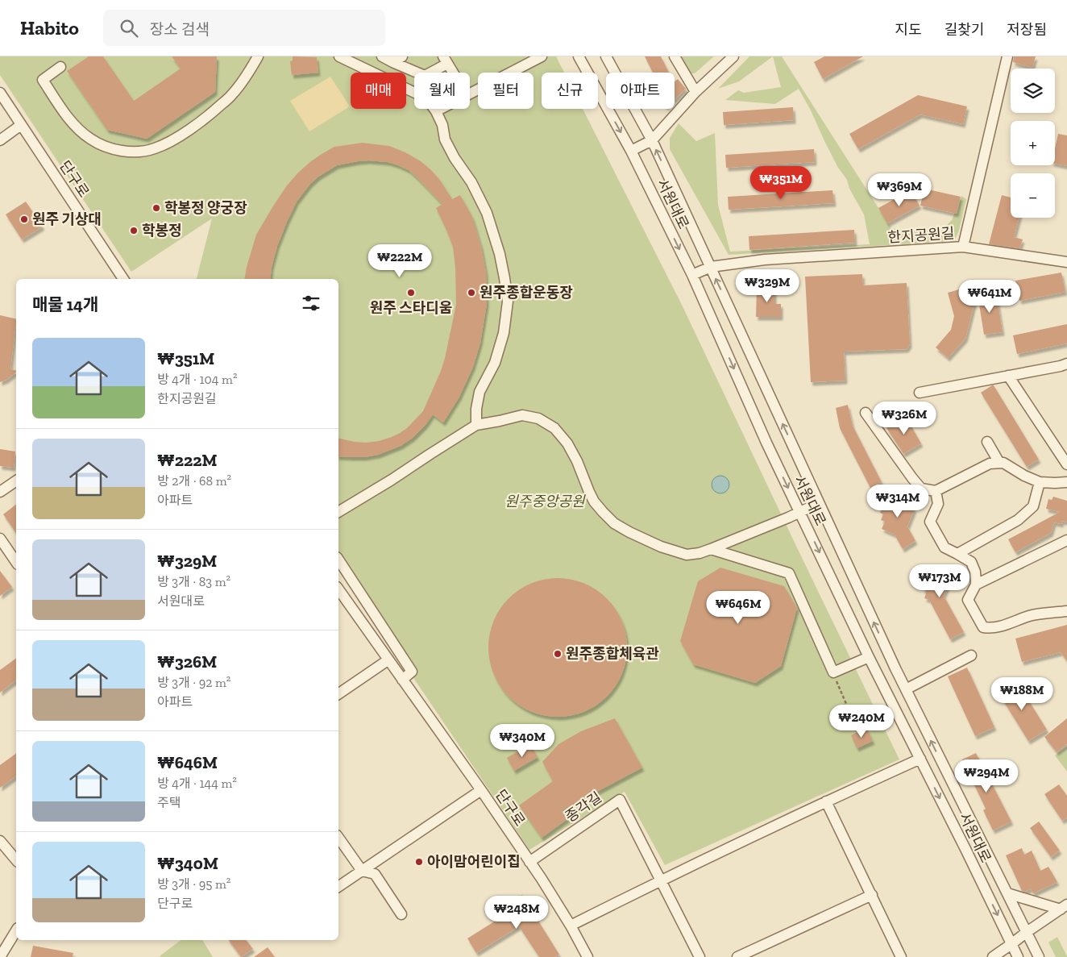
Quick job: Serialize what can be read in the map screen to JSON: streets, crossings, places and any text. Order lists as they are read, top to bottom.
{
  "streets": {
    "street": [
      "단구로",
      "서원대로",
      "한지공원길",
      "종각길"
    ]
  },
  "crossings": [
    ["단구로", "종각길"],
    ["서원대로", "한지공원길"]
  ],
  "parks": ["원주중앙공원"],
  "places": [
    "학봉정 양궁장",
    "원주 기상대",
    "학봉정",
    "원주 스타디움",
    "원주종합운동장",
    "원주종합체육관",
    "아이맘어린이집"
  ],
  "page": {
    "header": "Habito",
    "search": "장소 검색",
    "nav": ["지도", "길찾기", "저장됨"],
    "map_buttons": ["+", "−"],
    "chip": [
      "매매",
      "월세",
      "필터",
      "신규",
      "아파트"
    ],
    "price": [
      "₩351M",
      "₩369M",
      "₩222M",
      "₩329M",
      "₩641M",
      "₩326M",
      "₩314M",
      "₩173M",
      "₩646M",
      "₩188M",
      "₩240M",
      "₩340M",
      "₩294M",
      "₩248M"
    ],
    "heading": "매물 14개",
    "list": [
      {
        "name": "₩351M",
        "note": "방 4개 · 104 m² · 한지공원길"
      },
      {
        "name": "₩222M",
        "note": "방 2개 · 68 m² · 아파트"
      },
      {
        "name": "₩329M",
        "note": "방 3개 · 83 m² · 서원대로"
      },
      {
        "name": "₩326M",
        "note": "방 3개 · 92 m² · 아파트"
      },
      {
        "name": "₩646M",
        "note": "방 4개 · 144 m² · 주택"
      },
      {
        "name": "₩340M",
        "note": "방 3개 · 95 m² · 단구로"
      }
    ]
  }
}
